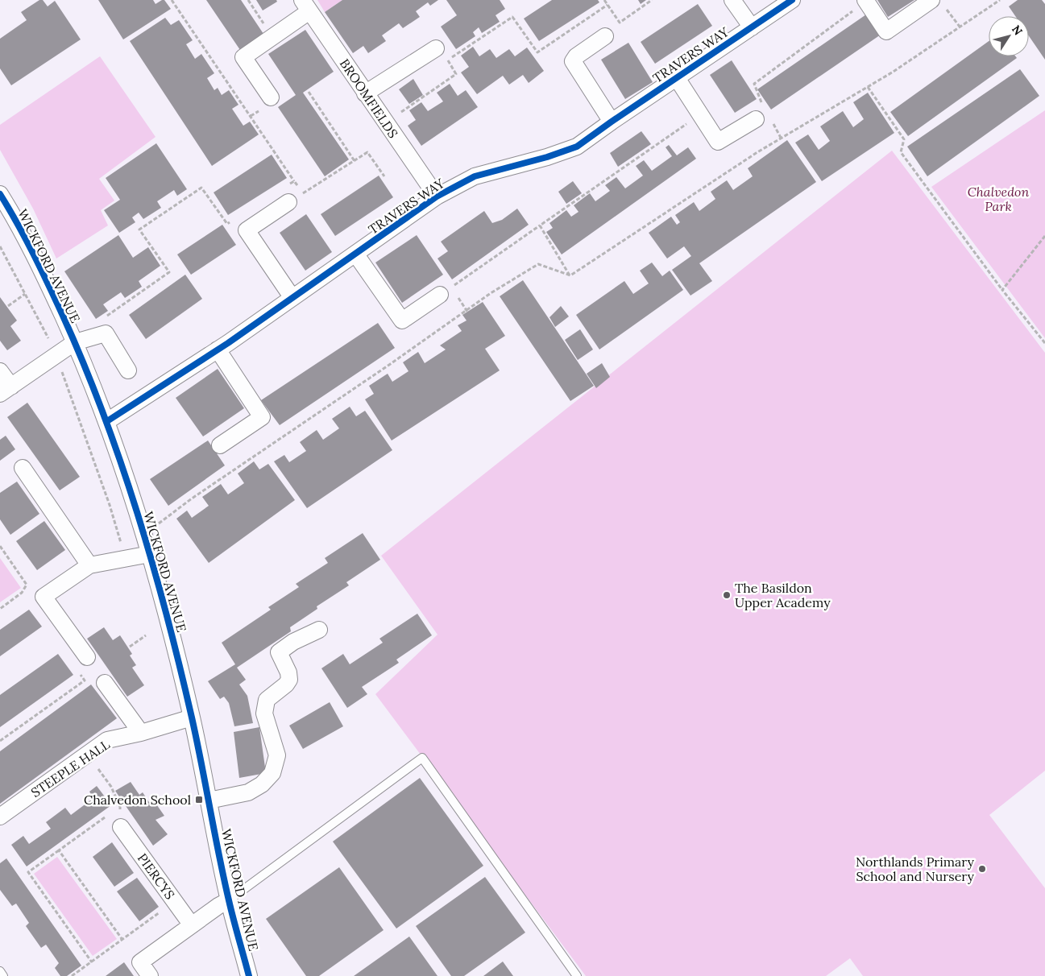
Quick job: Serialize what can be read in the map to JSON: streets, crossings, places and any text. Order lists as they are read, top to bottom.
{
  "streets": {
    "street": [
      "TRAVERS WAY",
      "BROOMFIELDS",
      "WICKFORD AVENUE",
      "STEEPLE HALL",
      "PIERCYS"
    ]
  },
  "crossings": [
    ["TRAVERS WAY", "BROOMFIELDS"],
    ["TRAVERS WAY", "WICKFORD AVENUE"],
    ["WICKFORD AVENUE", "STEEPLE HALL"]
  ],
  "parks": ["Chalvedon Park"],
  "places": {
    "other": ["The Basildon Upper Academy", "Northlands Primary School and Nursery"],
    "transit": ["Chalvedon School"]
  },
  "north": "top right"
}
